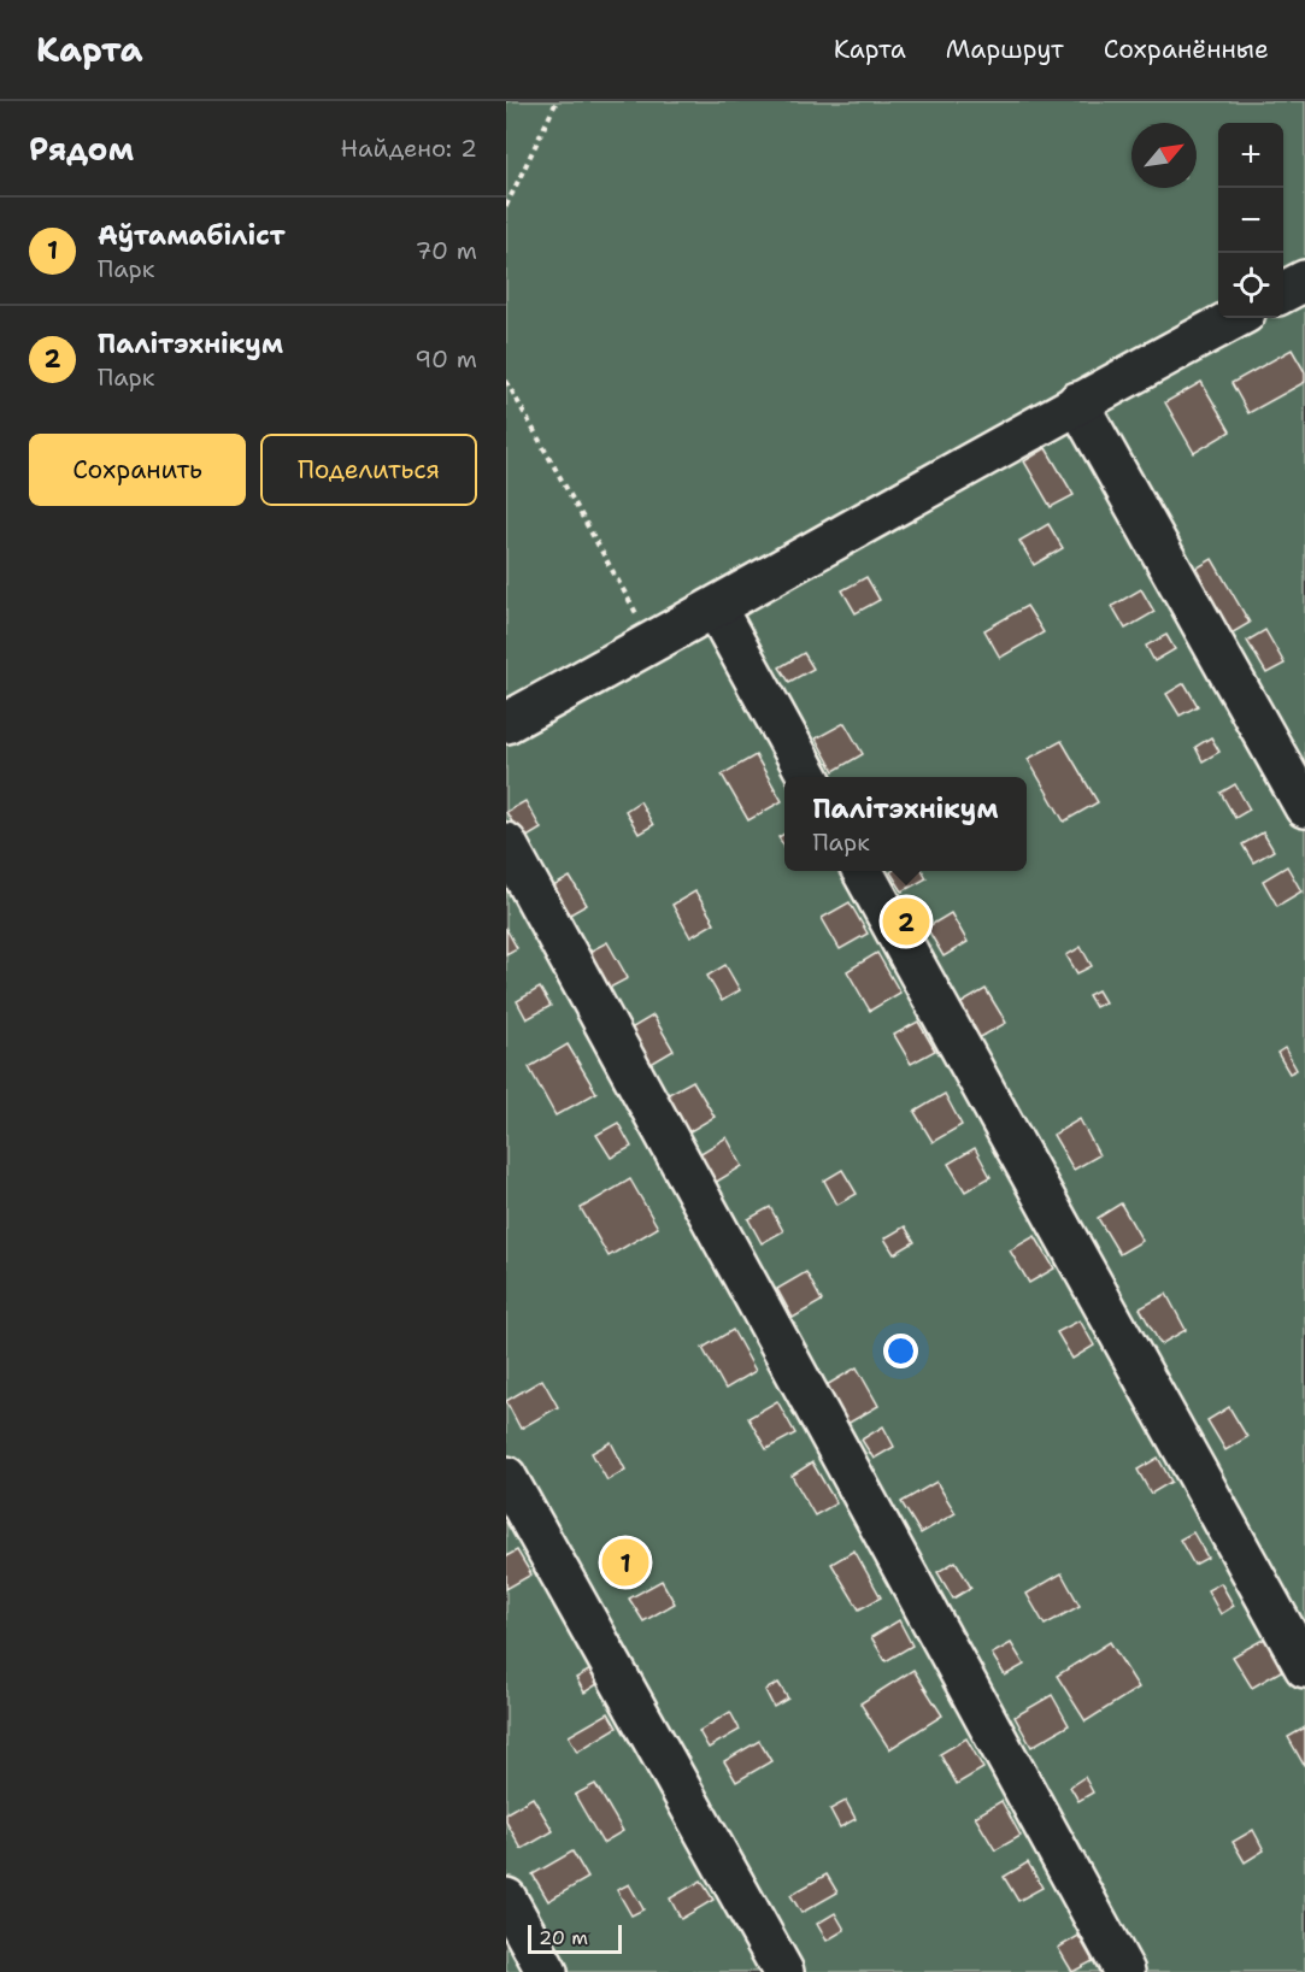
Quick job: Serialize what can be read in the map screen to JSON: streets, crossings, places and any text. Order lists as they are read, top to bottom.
{
  "scale_bar": "20 m",
  "north": "top right",
  "page": {
    "header": "Карта",
    "nav": ["Карта", "Маршрут", "Сохранённые"],
    "heading": ["Рядом", "Найдено: 2"],
    "map_buttons": ["+", "−"],
    "list": [
      {
        "mark": "1",
        "name": "Аўтамабіліст",
        "note": "Парк",
        "value": "70 m"
      },
      {
        "mark": "2",
        "name": "Палітэхнікум",
        "note": "Парк",
        "value": "90 m"
      }
    ],
    "buttons": ["Сохранить", "Поделиться"],
    "popup": ["Палітэхнікум", "Парк"],
    "pins": ["2", "1"],
    "scale": "20 m"
  }
}
